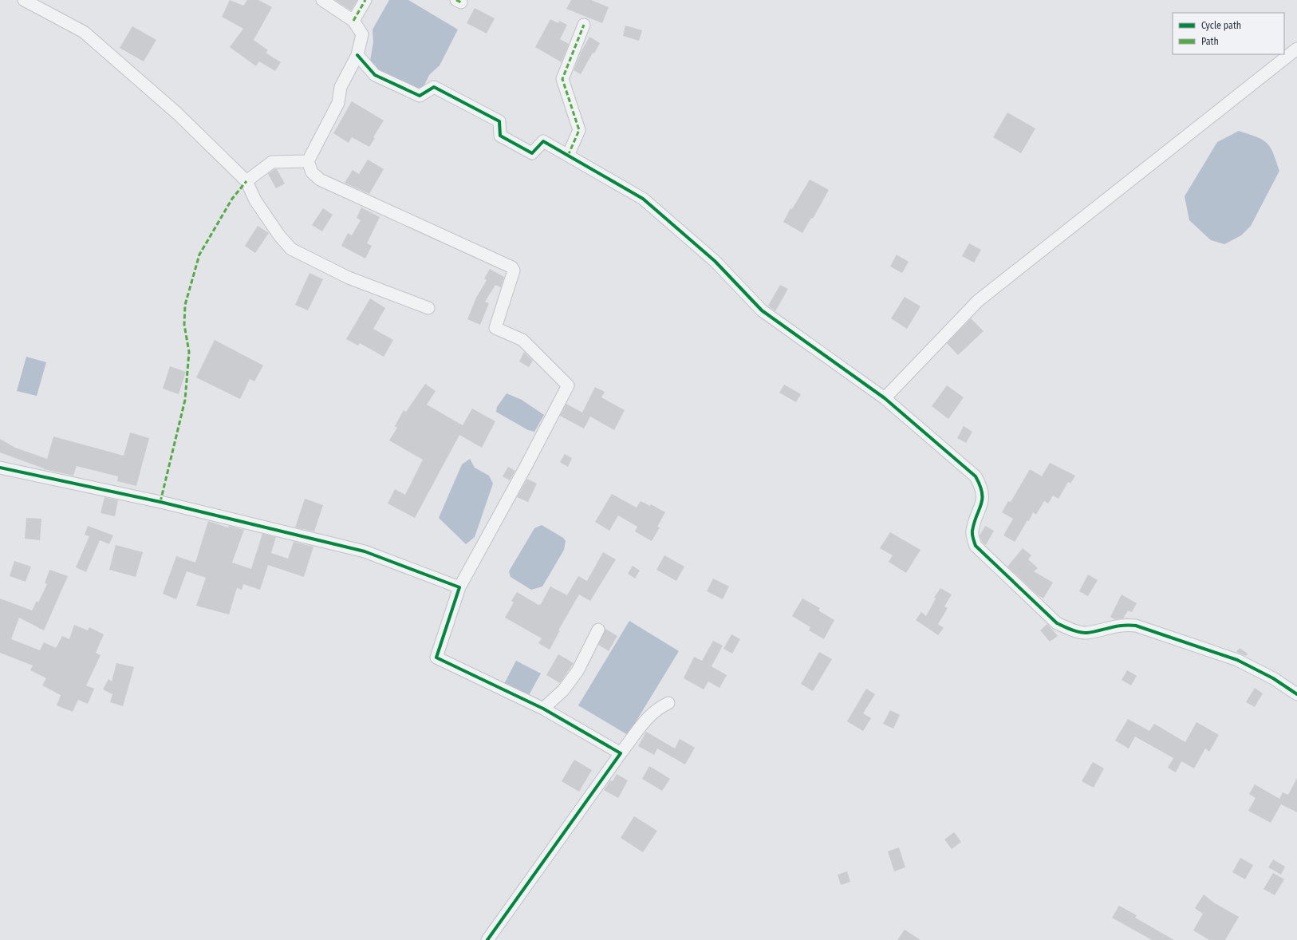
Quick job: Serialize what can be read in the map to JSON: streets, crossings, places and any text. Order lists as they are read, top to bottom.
{
  "legend": ["Cycle path", "Path"]
}
